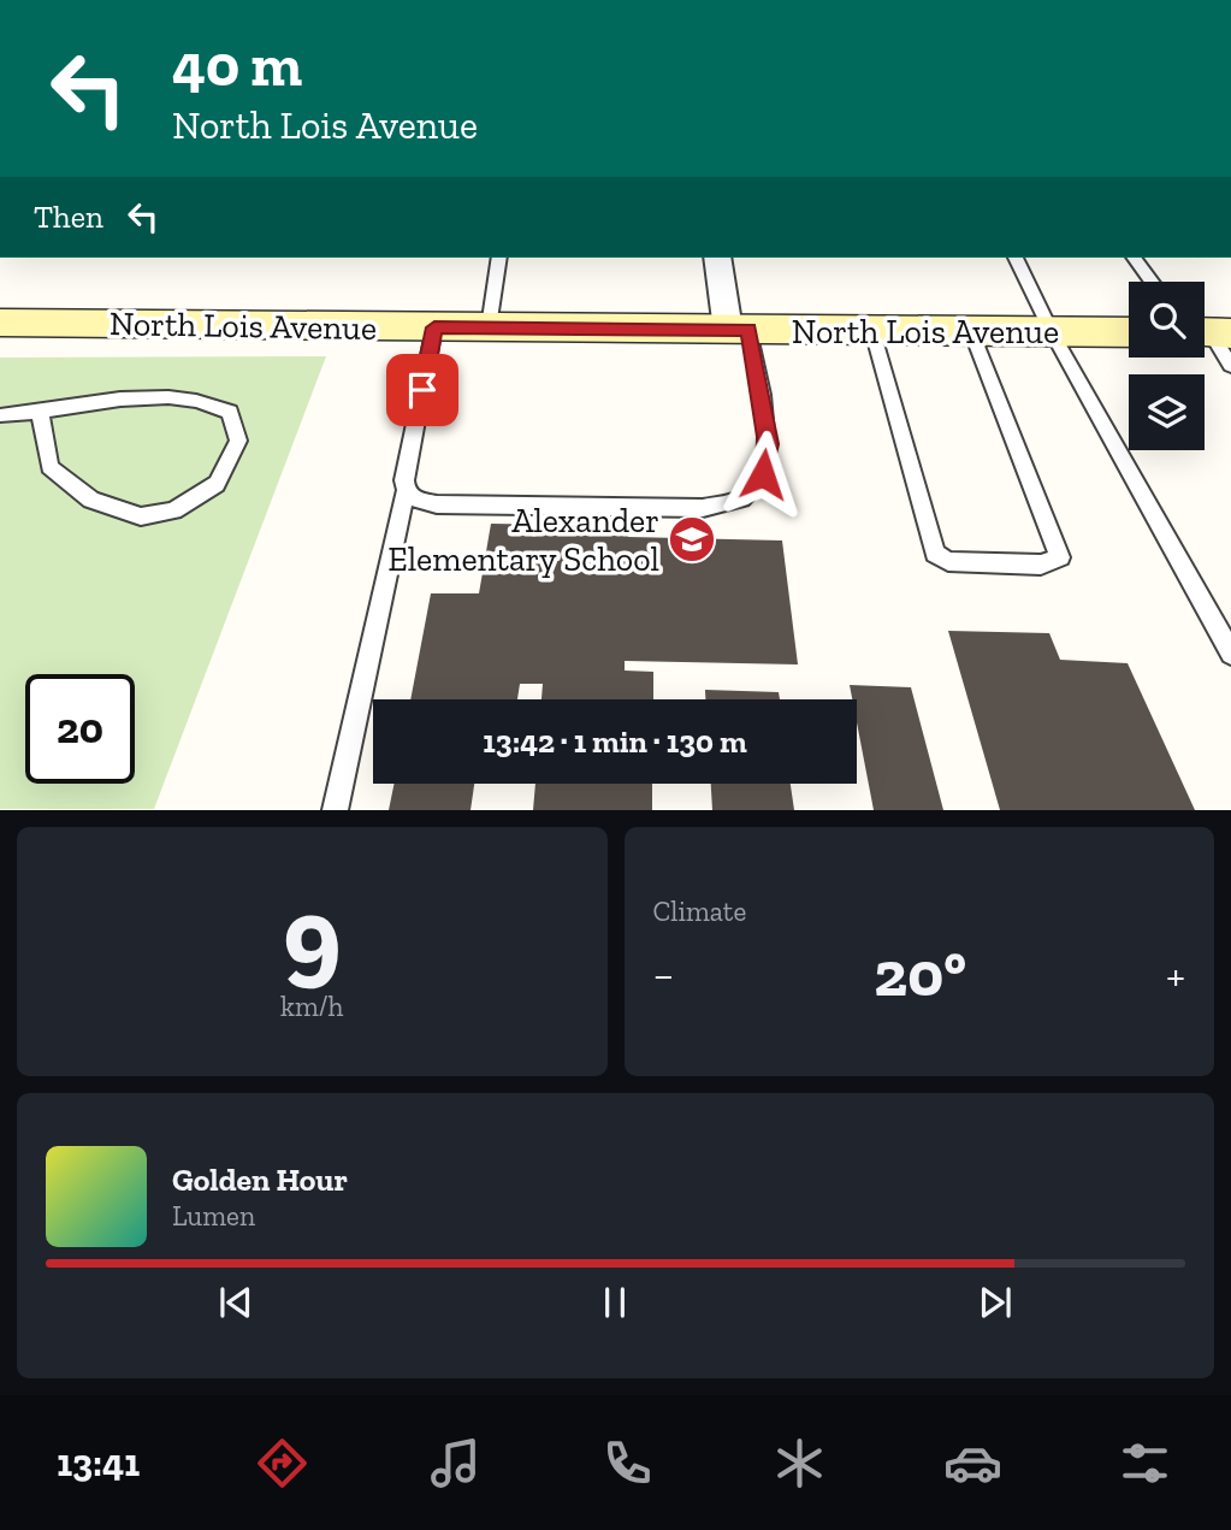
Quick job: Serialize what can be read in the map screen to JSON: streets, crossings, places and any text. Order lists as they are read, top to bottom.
{
  "streets": {
    "street": ["North Lois Avenue"]
  },
  "places": {
    "school or university": ["Alexander Elementary School"]
  },
  "page": {
    "turn": ["40 m", "North Lois Avenue"],
    "then": "Then",
    "limit": "20",
    "trip": "13:42 · 1 min · 130 m",
    "tile": [
      ["9", "km/h"],
      "Climate"
    ],
    "heat": ["−", "20°", "+"],
    "song": ["Golden Hour", "Lumen"],
    "tabs": "13:41"
  }
}
